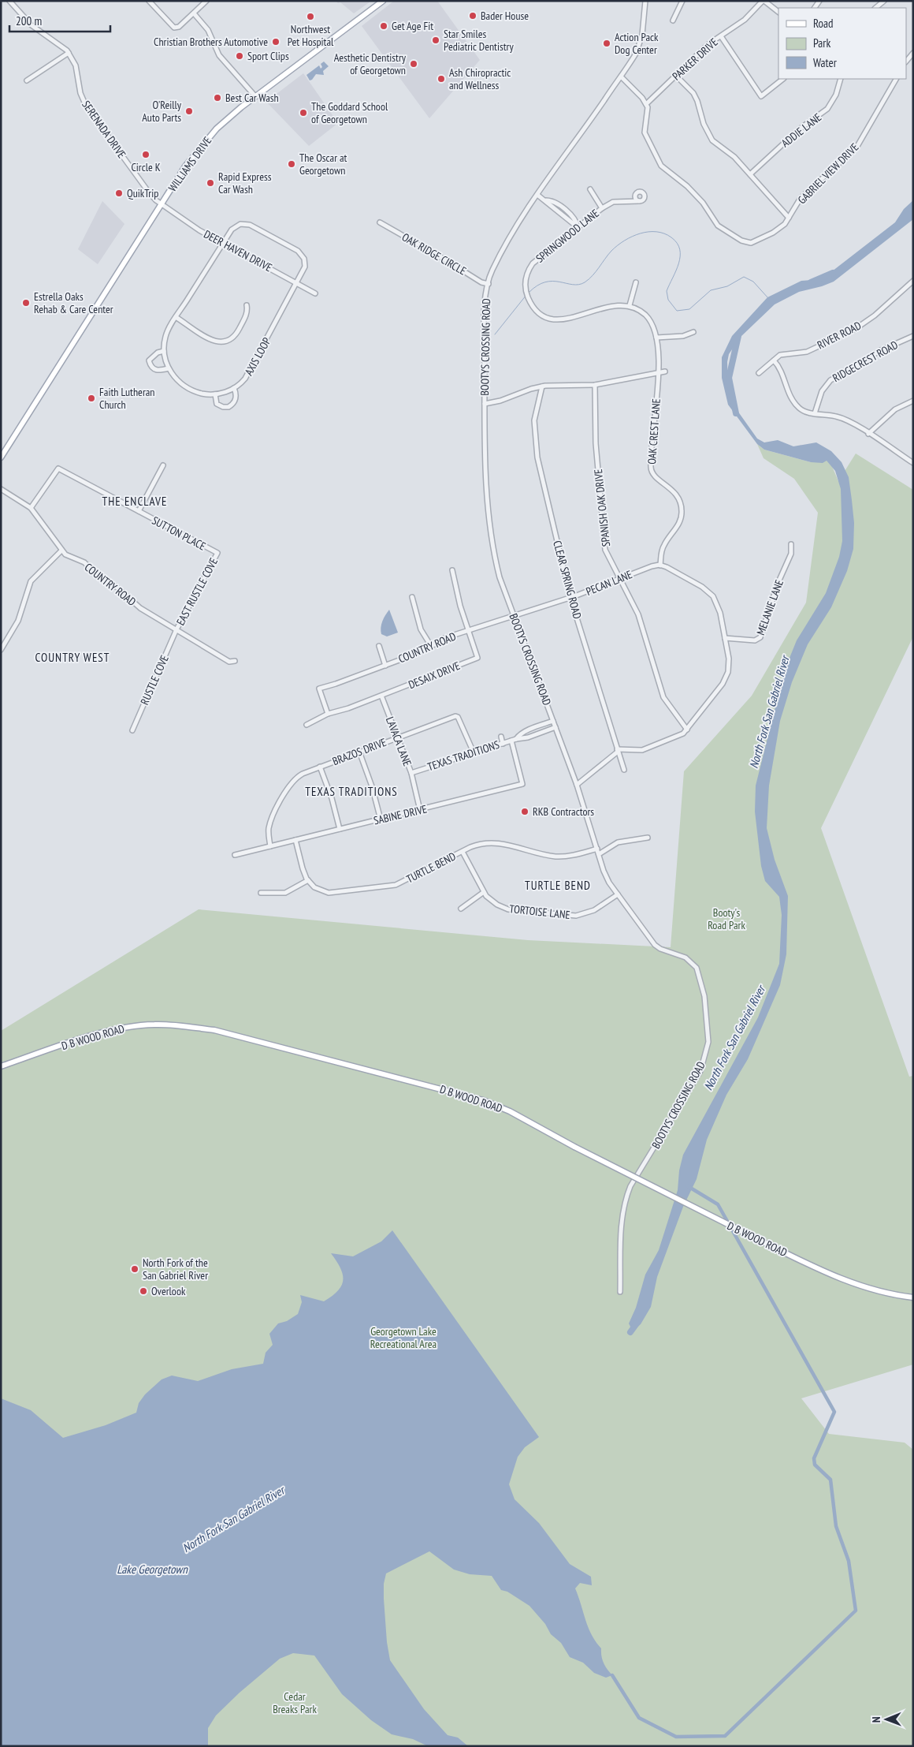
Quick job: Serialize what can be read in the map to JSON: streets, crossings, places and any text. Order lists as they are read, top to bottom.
{
  "streets": {
    "main road": ["WILLIAMS DRIVE", "D B WOOD ROAD"],
    "street": [
      "PARKER DRIVE",
      "SERENADA DRIVE",
      "ADDIE LANE",
      "GABRIEL VIEW DRIVE",
      "SPRINGWOOD LANE",
      "DEER HAVEN DRIVE",
      "OAK RIDGE CIRCLE",
      "RIVER ROAD",
      "BOOTYS CROSSING ROAD",
      "AXIS LOOP",
      "RIDGECREST ROAD",
      "OAK CREST LANE",
      "SPANISH OAK DRIVE",
      "SUTTON PLACE",
      "CLEAR SPRING ROAD",
      "PECAN LANE",
      "COUNTRY ROAD",
      "EAST RUSTLE COVE",
      "MELANIE LANE",
      "DESAIX DRIVE",
      "RUSTLE COVE",
      "LAVACA LANE",
      "BRAZOS DRIVE",
      "TEXAS TRADITIONS",
      "SABINE DRIVE",
      "TURTLE BEND",
      "TORTOISE LANE"
    ]
  },
  "crossings": [
    ["PARKER DRIVE", "GABRIEL VIEW DRIVE"],
    ["SERENADA DRIVE", "WILLIAMS DRIVE"],
    ["SERENADA DRIVE", "DEER HAVEN DRIVE"],
    ["WILLIAMS DRIVE", "DEER HAVEN DRIVE"],
    ["DEER HAVEN DRIVE", "AXIS LOOP"],
    ["OAK RIDGE CIRCLE", "BOOTYS CROSSING ROAD"],
    ["BOOTYS CROSSING ROAD", "PECAN LANE"],
    ["BOOTYS CROSSING ROAD", "COUNTRY ROAD"],
    ["BOOTYS CROSSING ROAD", "TEXAS TRADITIONS"],
    ["BOOTYS CROSSING ROAD", "TURTLE BEND"],
    ["BOOTYS CROSSING ROAD", "TORTOISE LANE"],
    ["OAK CREST LANE", "PECAN LANE"],
    ["SPANISH OAK DRIVE", "PECAN LANE"],
    ["SUTTON PLACE", "COUNTRY ROAD"],
    ["SUTTON PLACE", "EAST RUSTLE COVE"],
    ["CLEAR SPRING ROAD", "PECAN LANE"],
    ["PECAN LANE", "COUNTRY ROAD"],
    ["COUNTRY ROAD", "EAST RUSTLE COVE"],
    ["COUNTRY ROAD", "DESAIX DRIVE"],
    ["COUNTRY ROAD", "RUSTLE COVE"],
    ["EAST RUSTLE COVE", "RUSTLE COVE"],
    ["DESAIX DRIVE", "LAVACA LANE"],
    ["LAVACA LANE", "BRAZOS DRIVE"],
    ["LAVACA LANE", "TEXAS TRADITIONS"],
    ["LAVACA LANE", "SABINE DRIVE"],
    ["BRAZOS DRIVE", "TEXAS TRADITIONS"],
    ["BRAZOS DRIVE", "SABINE DRIVE"],
    ["TEXAS TRADITIONS", "SABINE DRIVE"],
    ["TURTLE BEND", "TORTOISE LANE"]
  ],
  "districts": [
    "THE ENCLAVE",
    "COUNTRY WEST",
    "TEXAS TRADITIONS",
    "TURTLE BEND"
  ],
  "water": ["North Fork San Gabriel River", "Lake Georgetown"],
  "parks": ["Booty's Road Park", "Georgetown Lake Recreational Area", "Cedar Breaks Park"],
  "places": [
    "Bader House",
    "Northwest Pet Hospital",
    "Get Age Fit",
    "Star Smiles Pediatric Dentistry",
    "Christian Brothers Automotive",
    "Action Pack Dog Center",
    "Sport Clips",
    "Aesthetic Dentistry of Georgetown",
    "Ash Chiropractic and Wellness",
    "Best Car Wash",
    "O'Reilly Auto Parts",
    "The Goddard School of Georgetown",
    "Circle K",
    "The Oscar at Georgetown",
    "Rapid Express Car Wash",
    "QuikTrip",
    "Estrella Oaks Rehab & Care Center",
    "Faith Lutheran Church",
    "RKB Contractors",
    "North Fork of the San Gabriel River",
    "Overlook"
  ],
  "legend": ["Road", "Park", "Water"],
  "scale_bar": "200 m",
  "north": "left"
}
